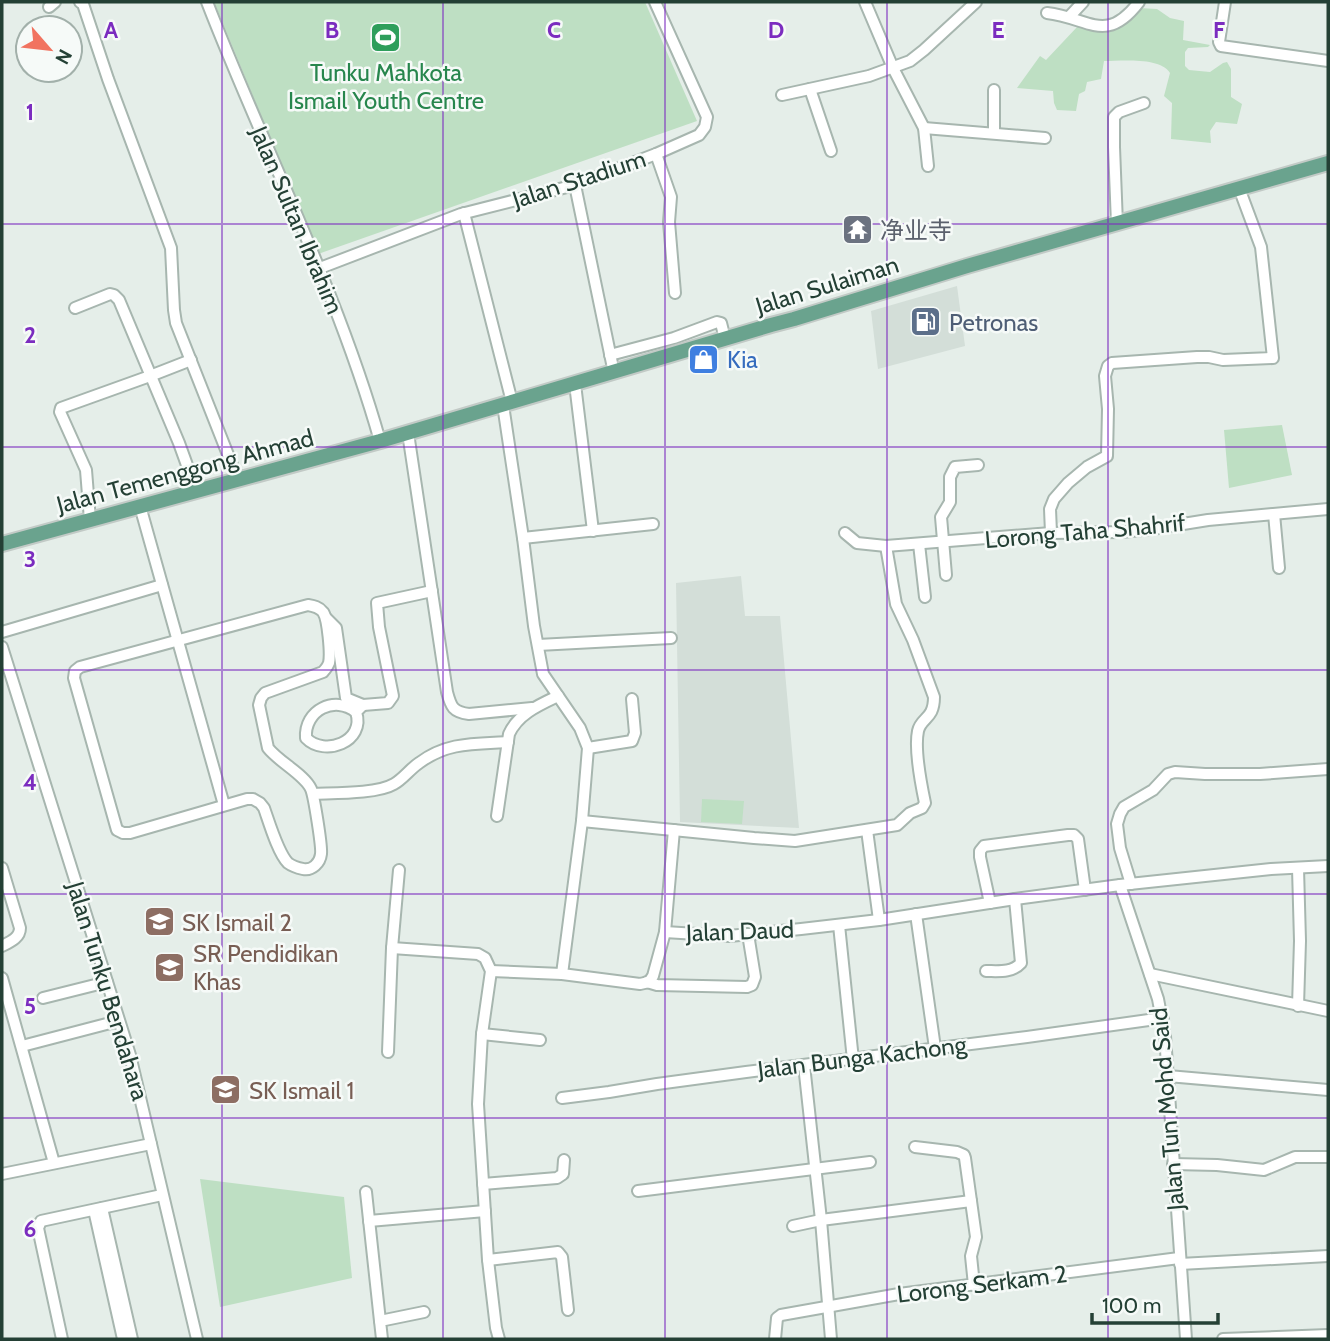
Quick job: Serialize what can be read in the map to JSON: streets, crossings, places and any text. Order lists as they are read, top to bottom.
{
  "streets": {
    "main road": ["Jalan Sulaiman", "Jalan Temenggong Ahmad"],
    "street": [
      "Jalan Stadium",
      "Jalan Sultan Ibrahim",
      "Lorong Taha Shahrif",
      "Jalan Daud",
      "Jalan Tunku Bendahara",
      "Jalan Bunga Kachong",
      "Jalan Tun Mohd Said",
      "Lorong Serkam 2"
    ]
  },
  "crossings": [
    ["Jalan Stadium", "Jalan Sultan Ibrahim"],
    ["Jalan Sultan Ibrahim", "Jalan Sulaiman"],
    ["Jalan Sultan Ibrahim", "Jalan Temenggong Ahmad"],
    ["Jalan Sulaiman", "Jalan Temenggong Ahmad"],
    ["Jalan Daud", "Jalan Tun Mohd Said"],
    ["Jalan Bunga Kachong", "Jalan Tun Mohd Said"],
    ["Jalan Tun Mohd Said", "Lorong Serkam 2"]
  ],
  "places": {
    "sports": ["Tunku Mahkota Ismail Youth Centre"],
    "temple": ["净业寺"],
    "fuel station": ["Petronas"],
    "shop": ["Kia"],
    "school or university": ["SK Ismail 2", "SR Pendidikan Khas", "SK Ismail 1"]
  },
  "scale_bar": "100 m",
  "north": "bottom right",
  "grid": {
    "columns": [
      "A",
      "B",
      "C",
      "D",
      "E",
      "F"
    ],
    "rows": [
      "1",
      "2",
      "3",
      "4",
      "5",
      "6"
    ]
  }
}
